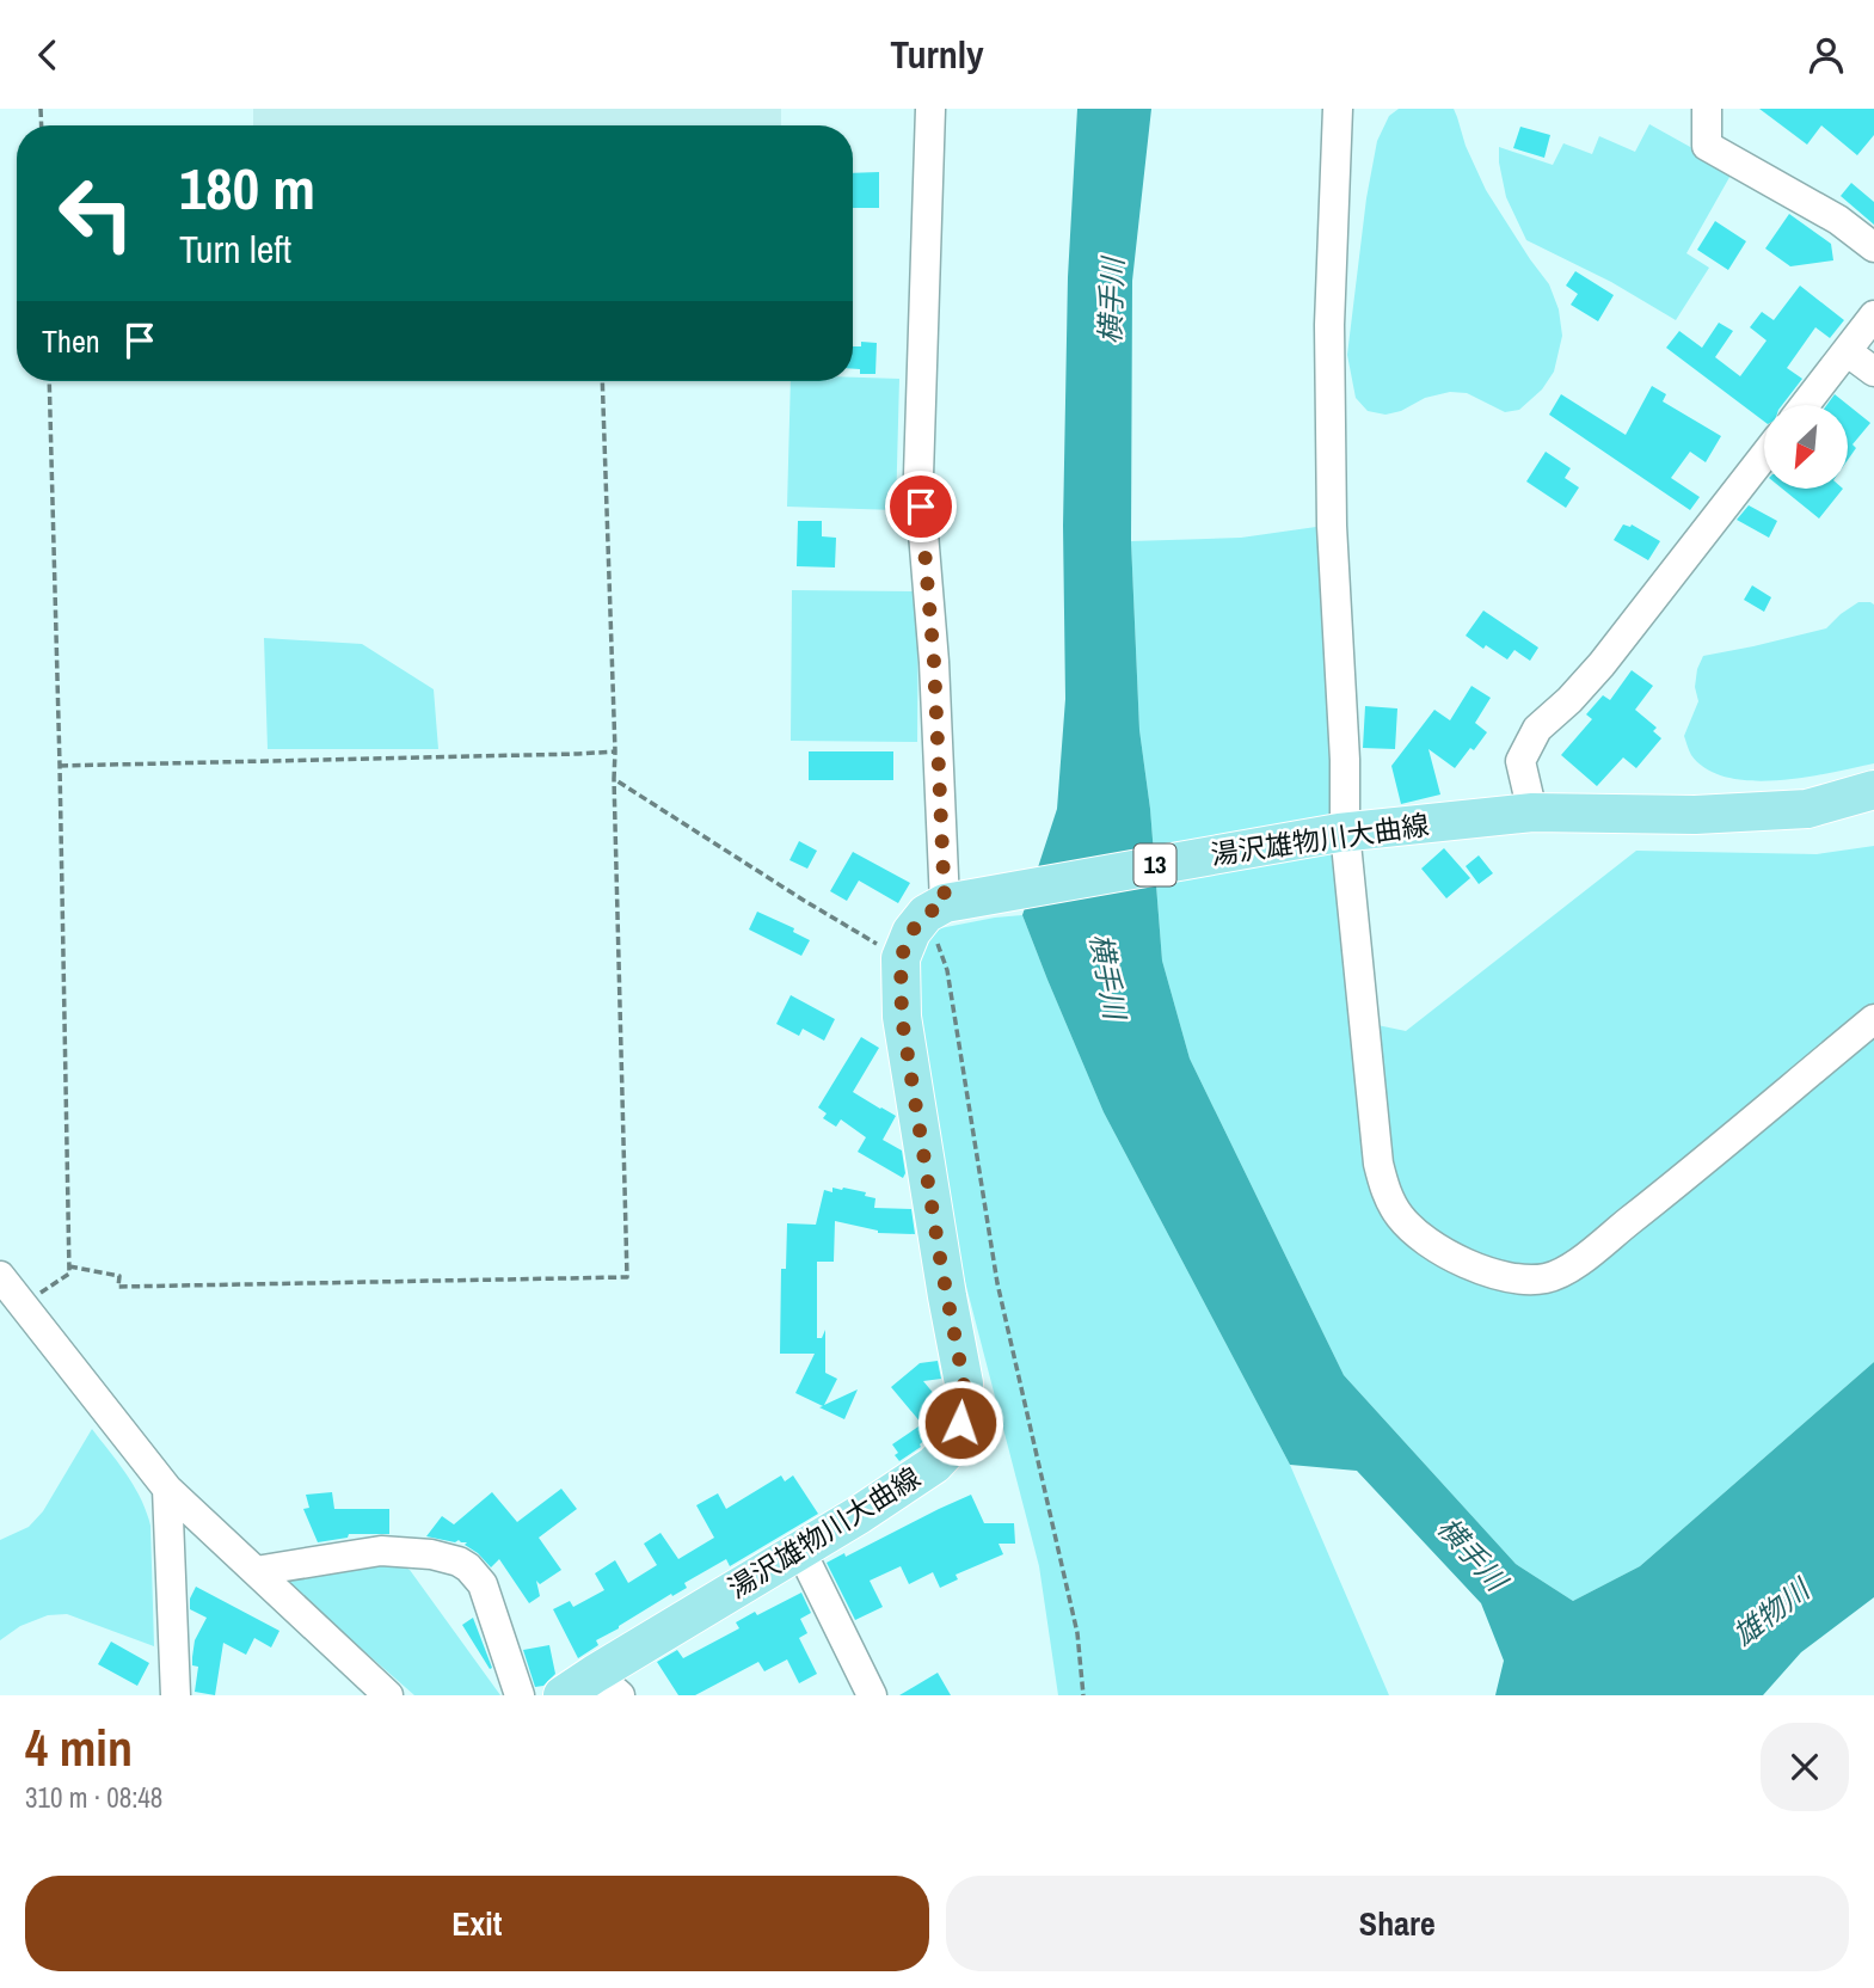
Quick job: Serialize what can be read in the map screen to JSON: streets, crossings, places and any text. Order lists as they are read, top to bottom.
{
  "streets": {
    "main road": ["湯沢雄物川大曲線", "13"]
  },
  "water": ["横手川", "雄物川"],
  "north": "bottom left",
  "page": {
    "header": "Turnly",
    "turn": ["180 m", "Turn left"],
    "then": "Then",
    "heading": ["4 min", "310 m · 08:48"],
    "buttons": ["Exit", "Share"]
  }
}
